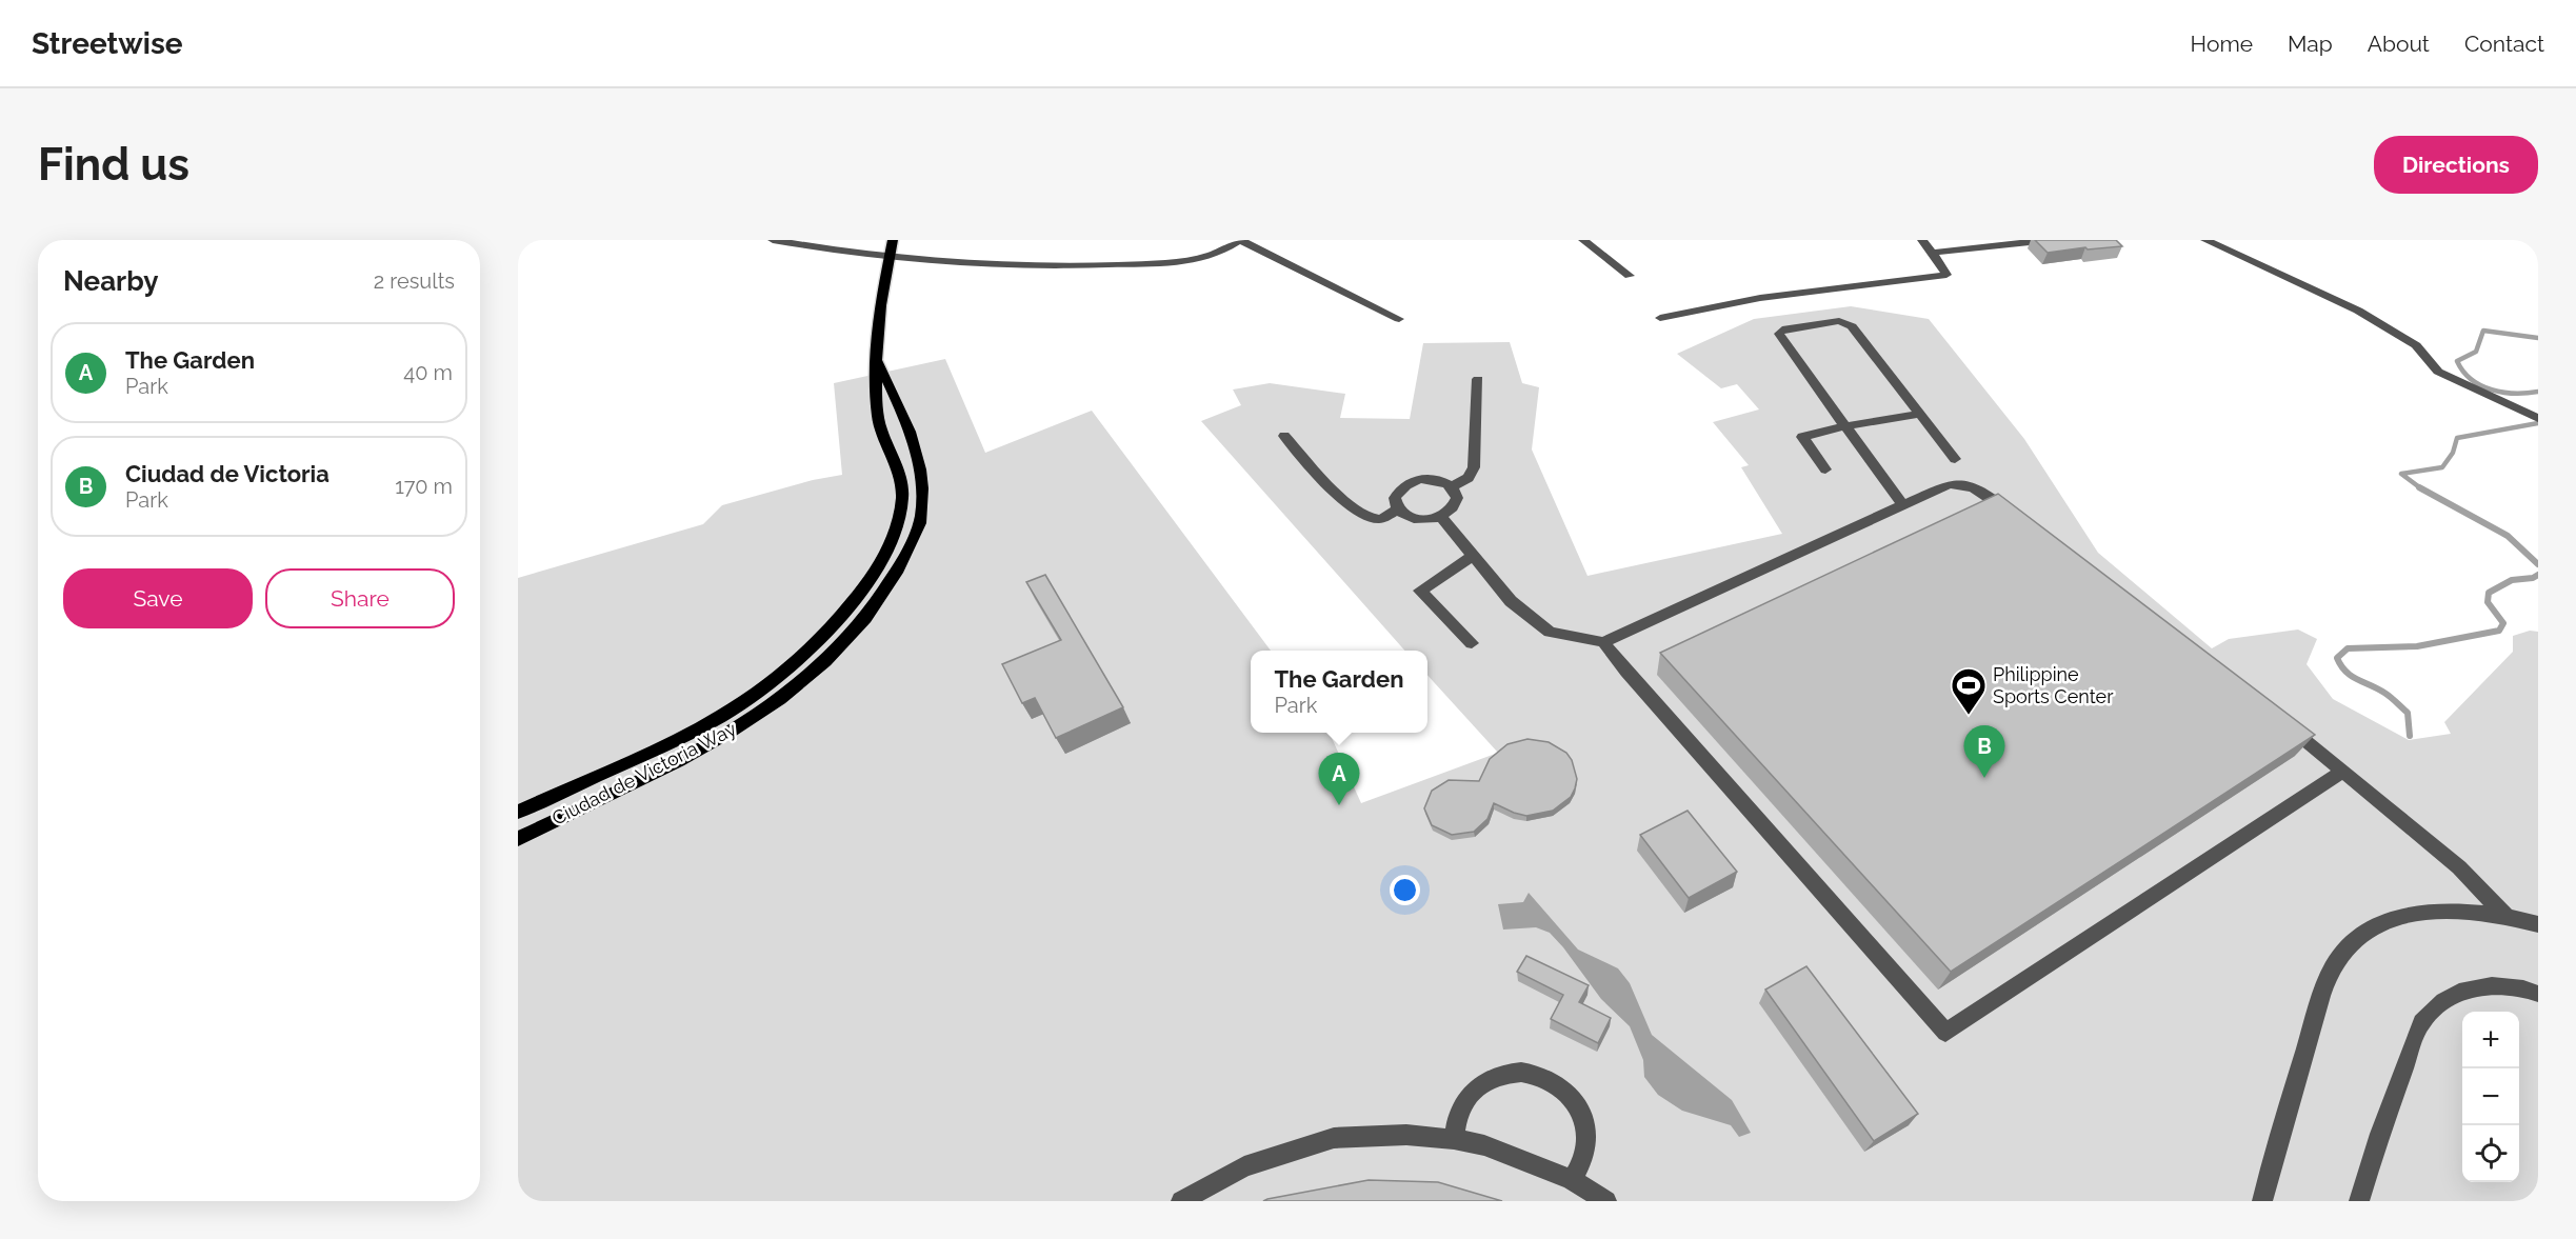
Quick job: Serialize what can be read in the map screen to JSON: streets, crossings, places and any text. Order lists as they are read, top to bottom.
{
  "streets": {
    "main road": ["Ciudad de Victoria Way"]
  },
  "places": {
    "sports": ["Philippine Sports Center"]
  },
  "page": {
    "header": "Streetwise",
    "nav": [
      "Home",
      "Map",
      "About",
      "Contact"
    ],
    "buttons": [
      "Directions",
      ["Save", "Share"]
    ],
    "title": "Find us",
    "heading": ["Nearby", "2 results"],
    "list": [
      {
        "mark": "A",
        "name": "The Garden",
        "note": "Park",
        "value": "40 m"
      },
      {
        "mark": "B",
        "name": "Ciudad de Victoria",
        "note": "Park",
        "value": "170 m"
      }
    ],
    "popup": ["The Garden", "Park"],
    "pins": ["B", "A"],
    "map_buttons": ["+", "−"]
  }
}
